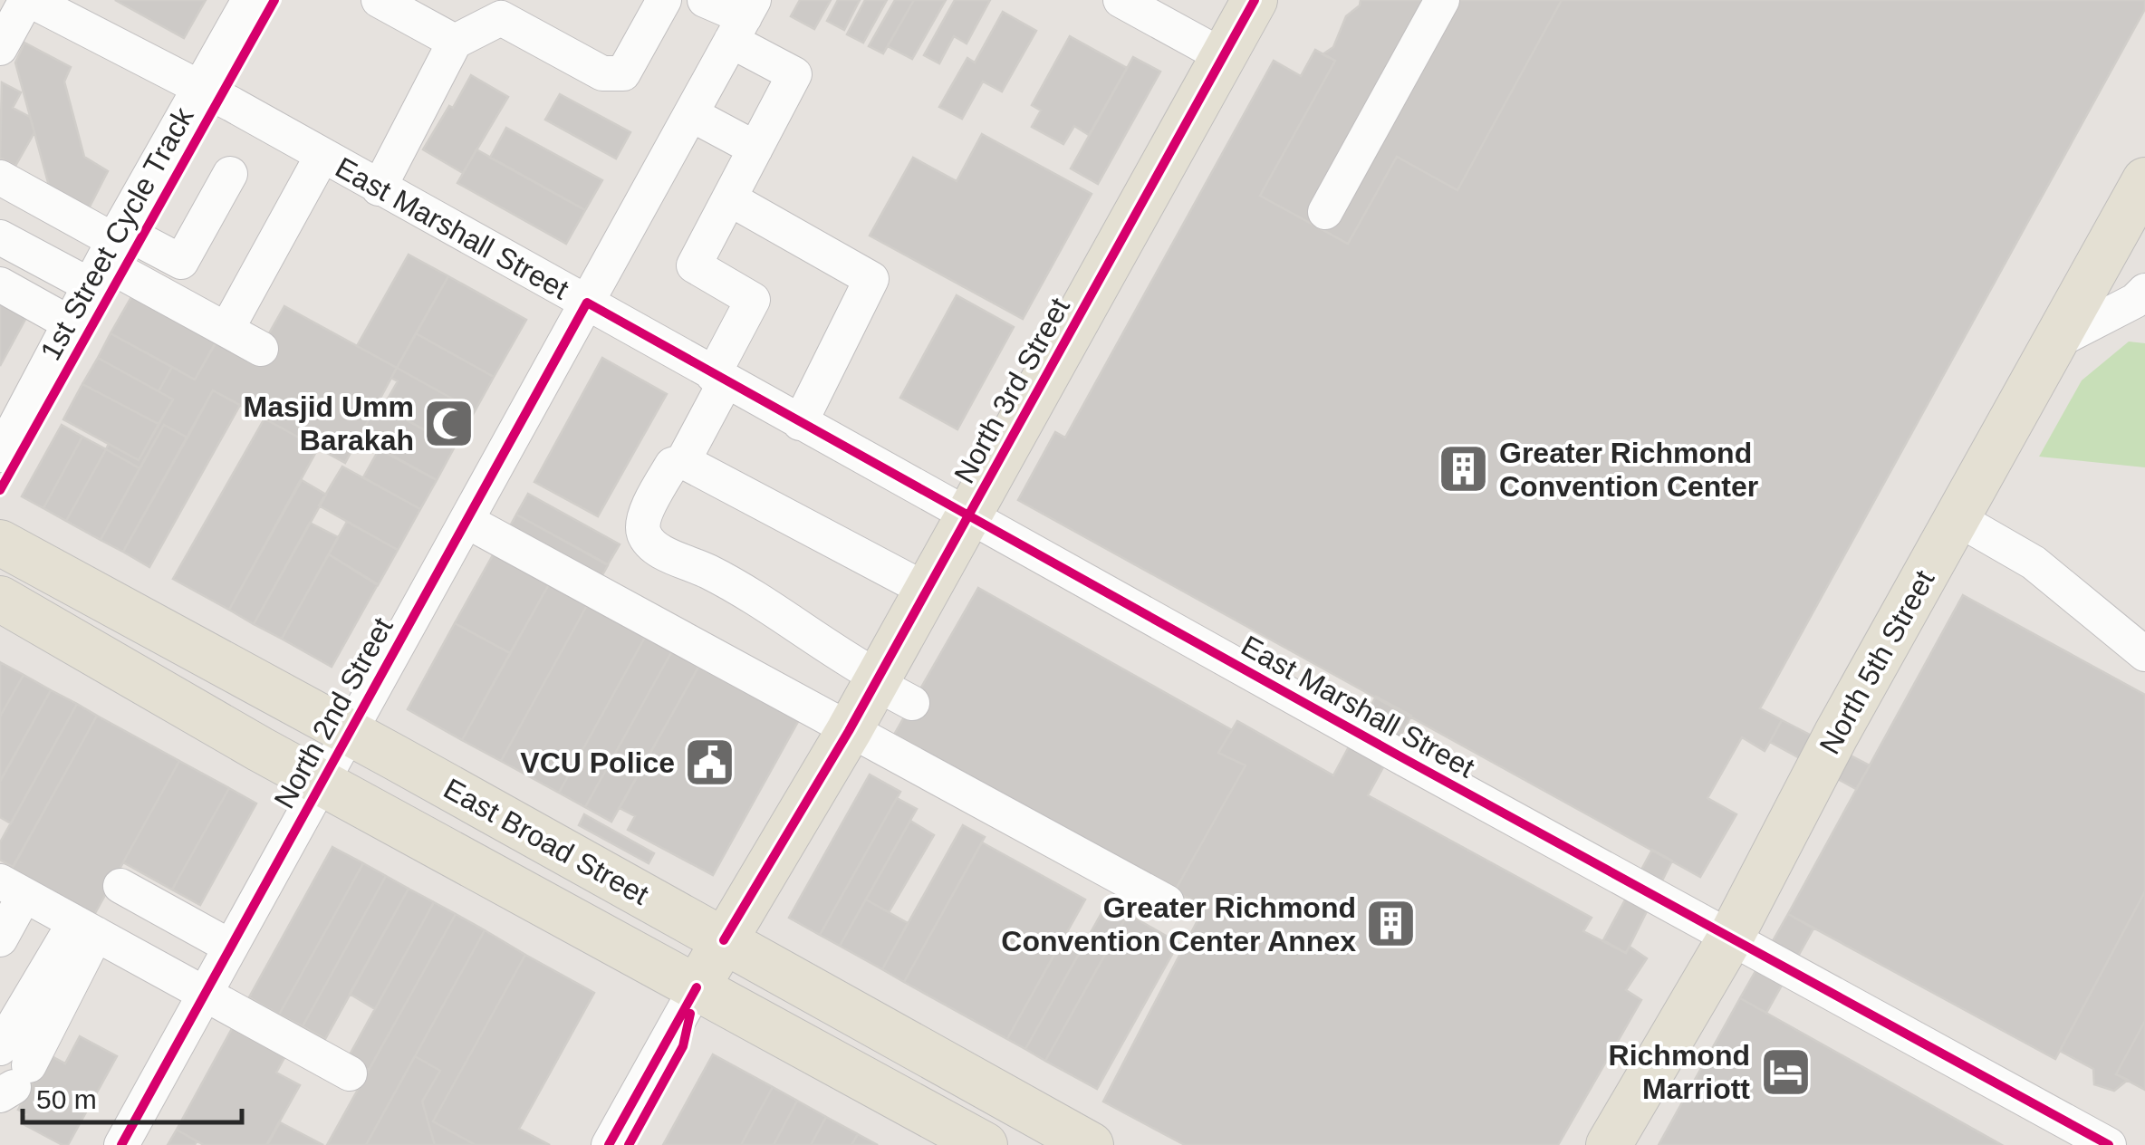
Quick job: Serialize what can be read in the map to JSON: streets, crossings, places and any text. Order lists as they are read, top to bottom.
{
  "streets": {
    "main road": ["North 3rd Street", "North 5th Street", "East Broad Street"],
    "street": ["East Marshall Street", "North 2nd Street"],
    "cycle path": ["1st Street Cycle Track"]
  },
  "crossings": [
    ["East Marshall Street", "North 3rd Street"],
    ["East Marshall Street", "North 5th Street"],
    ["East Marshall Street", "North 2nd Street"],
    ["North 3rd Street", "East Broad Street"],
    ["North 2nd Street", "East Broad Street"]
  ],
  "places": {
    "mosque": ["Masjid Umm Barakah"],
    "building": ["Greater Richmond Convention Center", "Greater Richmond Convention Center Annex"],
    "public building": ["VCU Police"],
    "hotel": ["Richmond Marriott"]
  },
  "scale_bar": "50 m"
}
